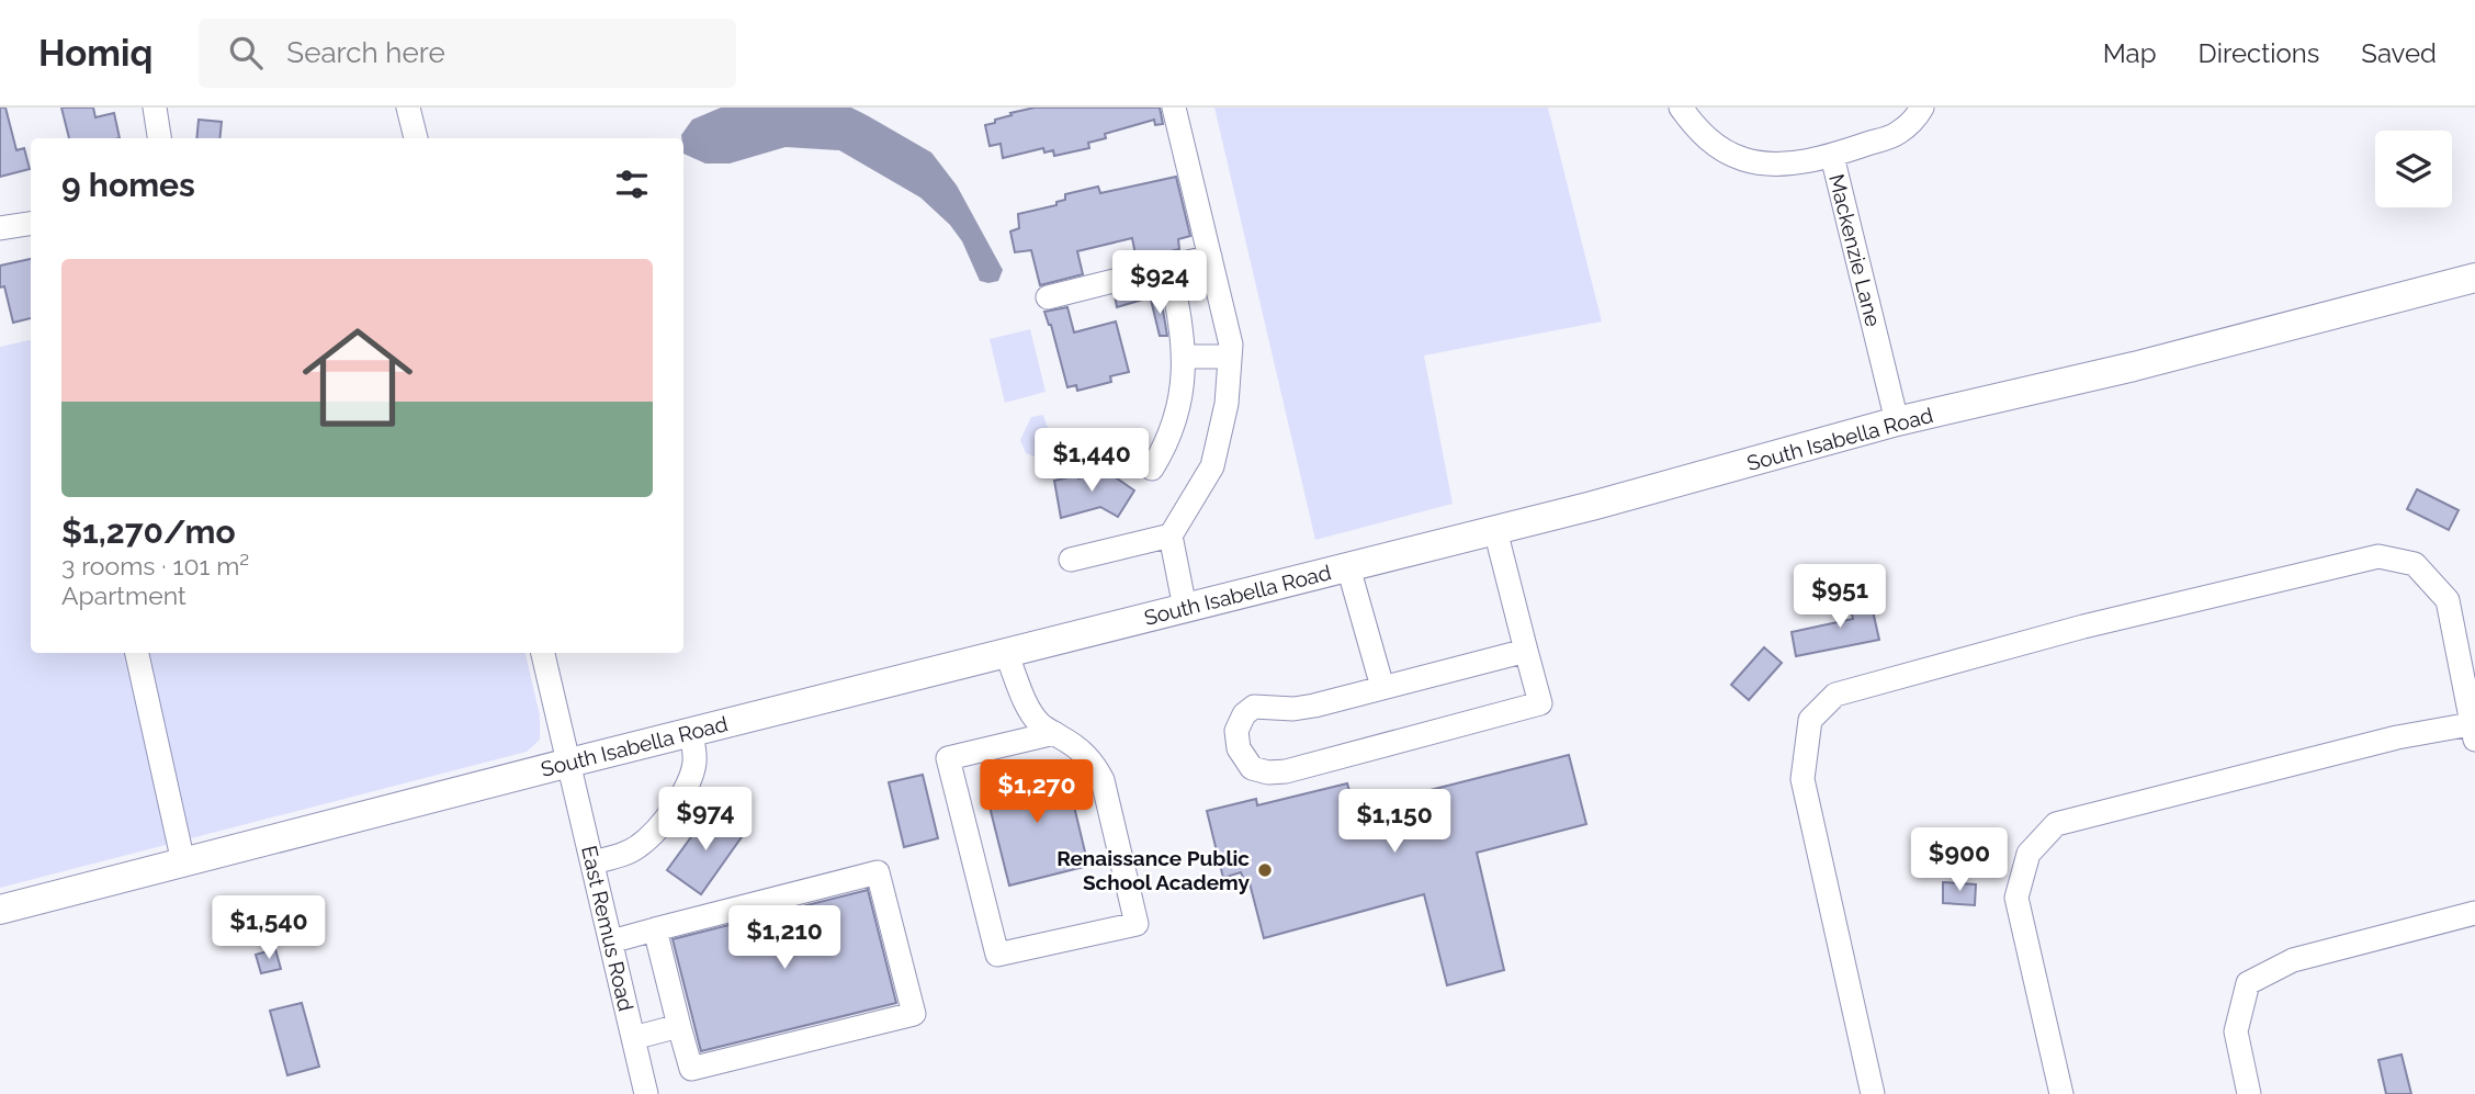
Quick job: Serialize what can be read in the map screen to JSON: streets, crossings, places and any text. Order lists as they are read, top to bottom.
{
  "streets": {
    "main road": ["South Isabella Road"],
    "street": ["Mackenzie Lane", "East Remus Road"]
  },
  "crossings": [
    ["Mackenzie Lane", "South Isabella Road"],
    ["South Isabella Road", "East Remus Road"]
  ],
  "places": ["Renaissance Public School Academy"],
  "page": {
    "header": "Homiq",
    "search": "Search here",
    "nav": ["Map", "Directions", "Saved"],
    "heading": "9 homes",
    "list": [
      {
        "name": "$1,270/mo",
        "note": "3 rooms · 101 m² · Apartment"
      }
    ],
    "price": [
      "$924",
      "$1,440",
      "$951",
      "$1,270",
      "$974",
      "$1,150",
      "$900",
      "$1,540",
      "$1,210"
    ]
  }
}
